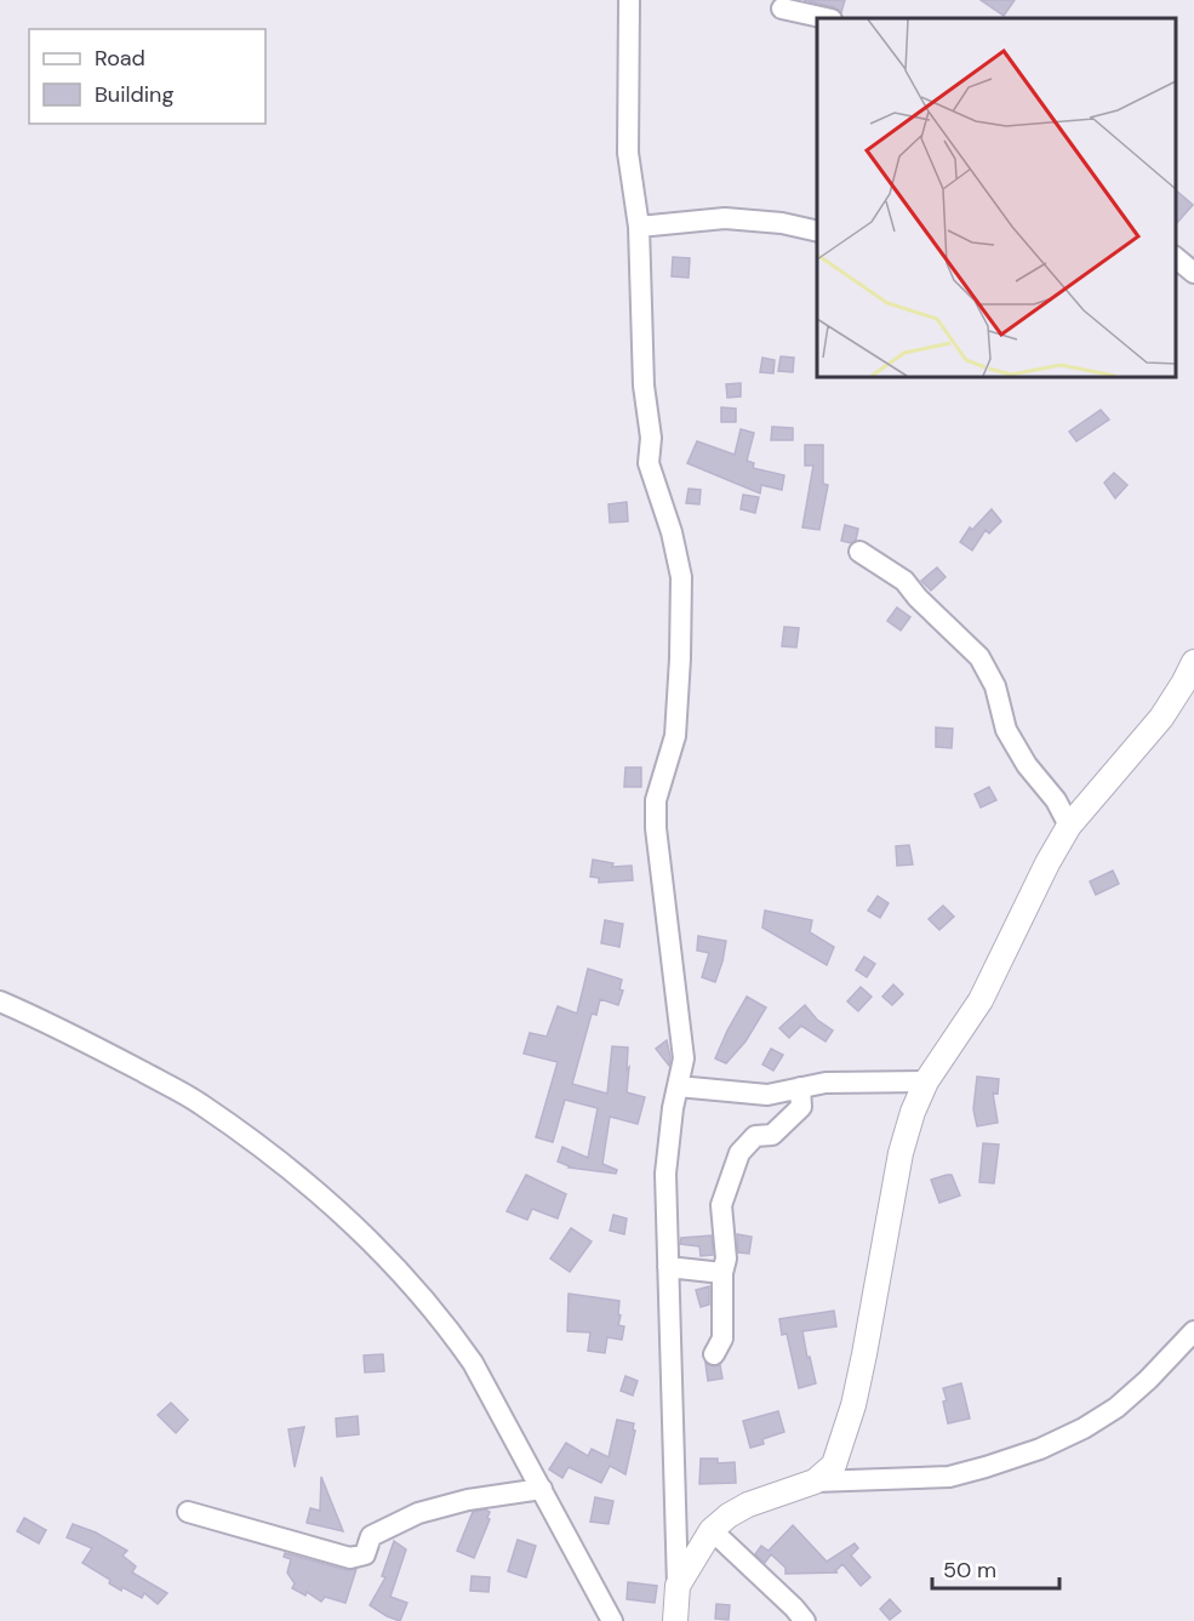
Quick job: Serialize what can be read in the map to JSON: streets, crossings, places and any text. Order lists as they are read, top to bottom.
{
  "legend": ["Road", "Building"],
  "scale_bar": "50 m"
}
